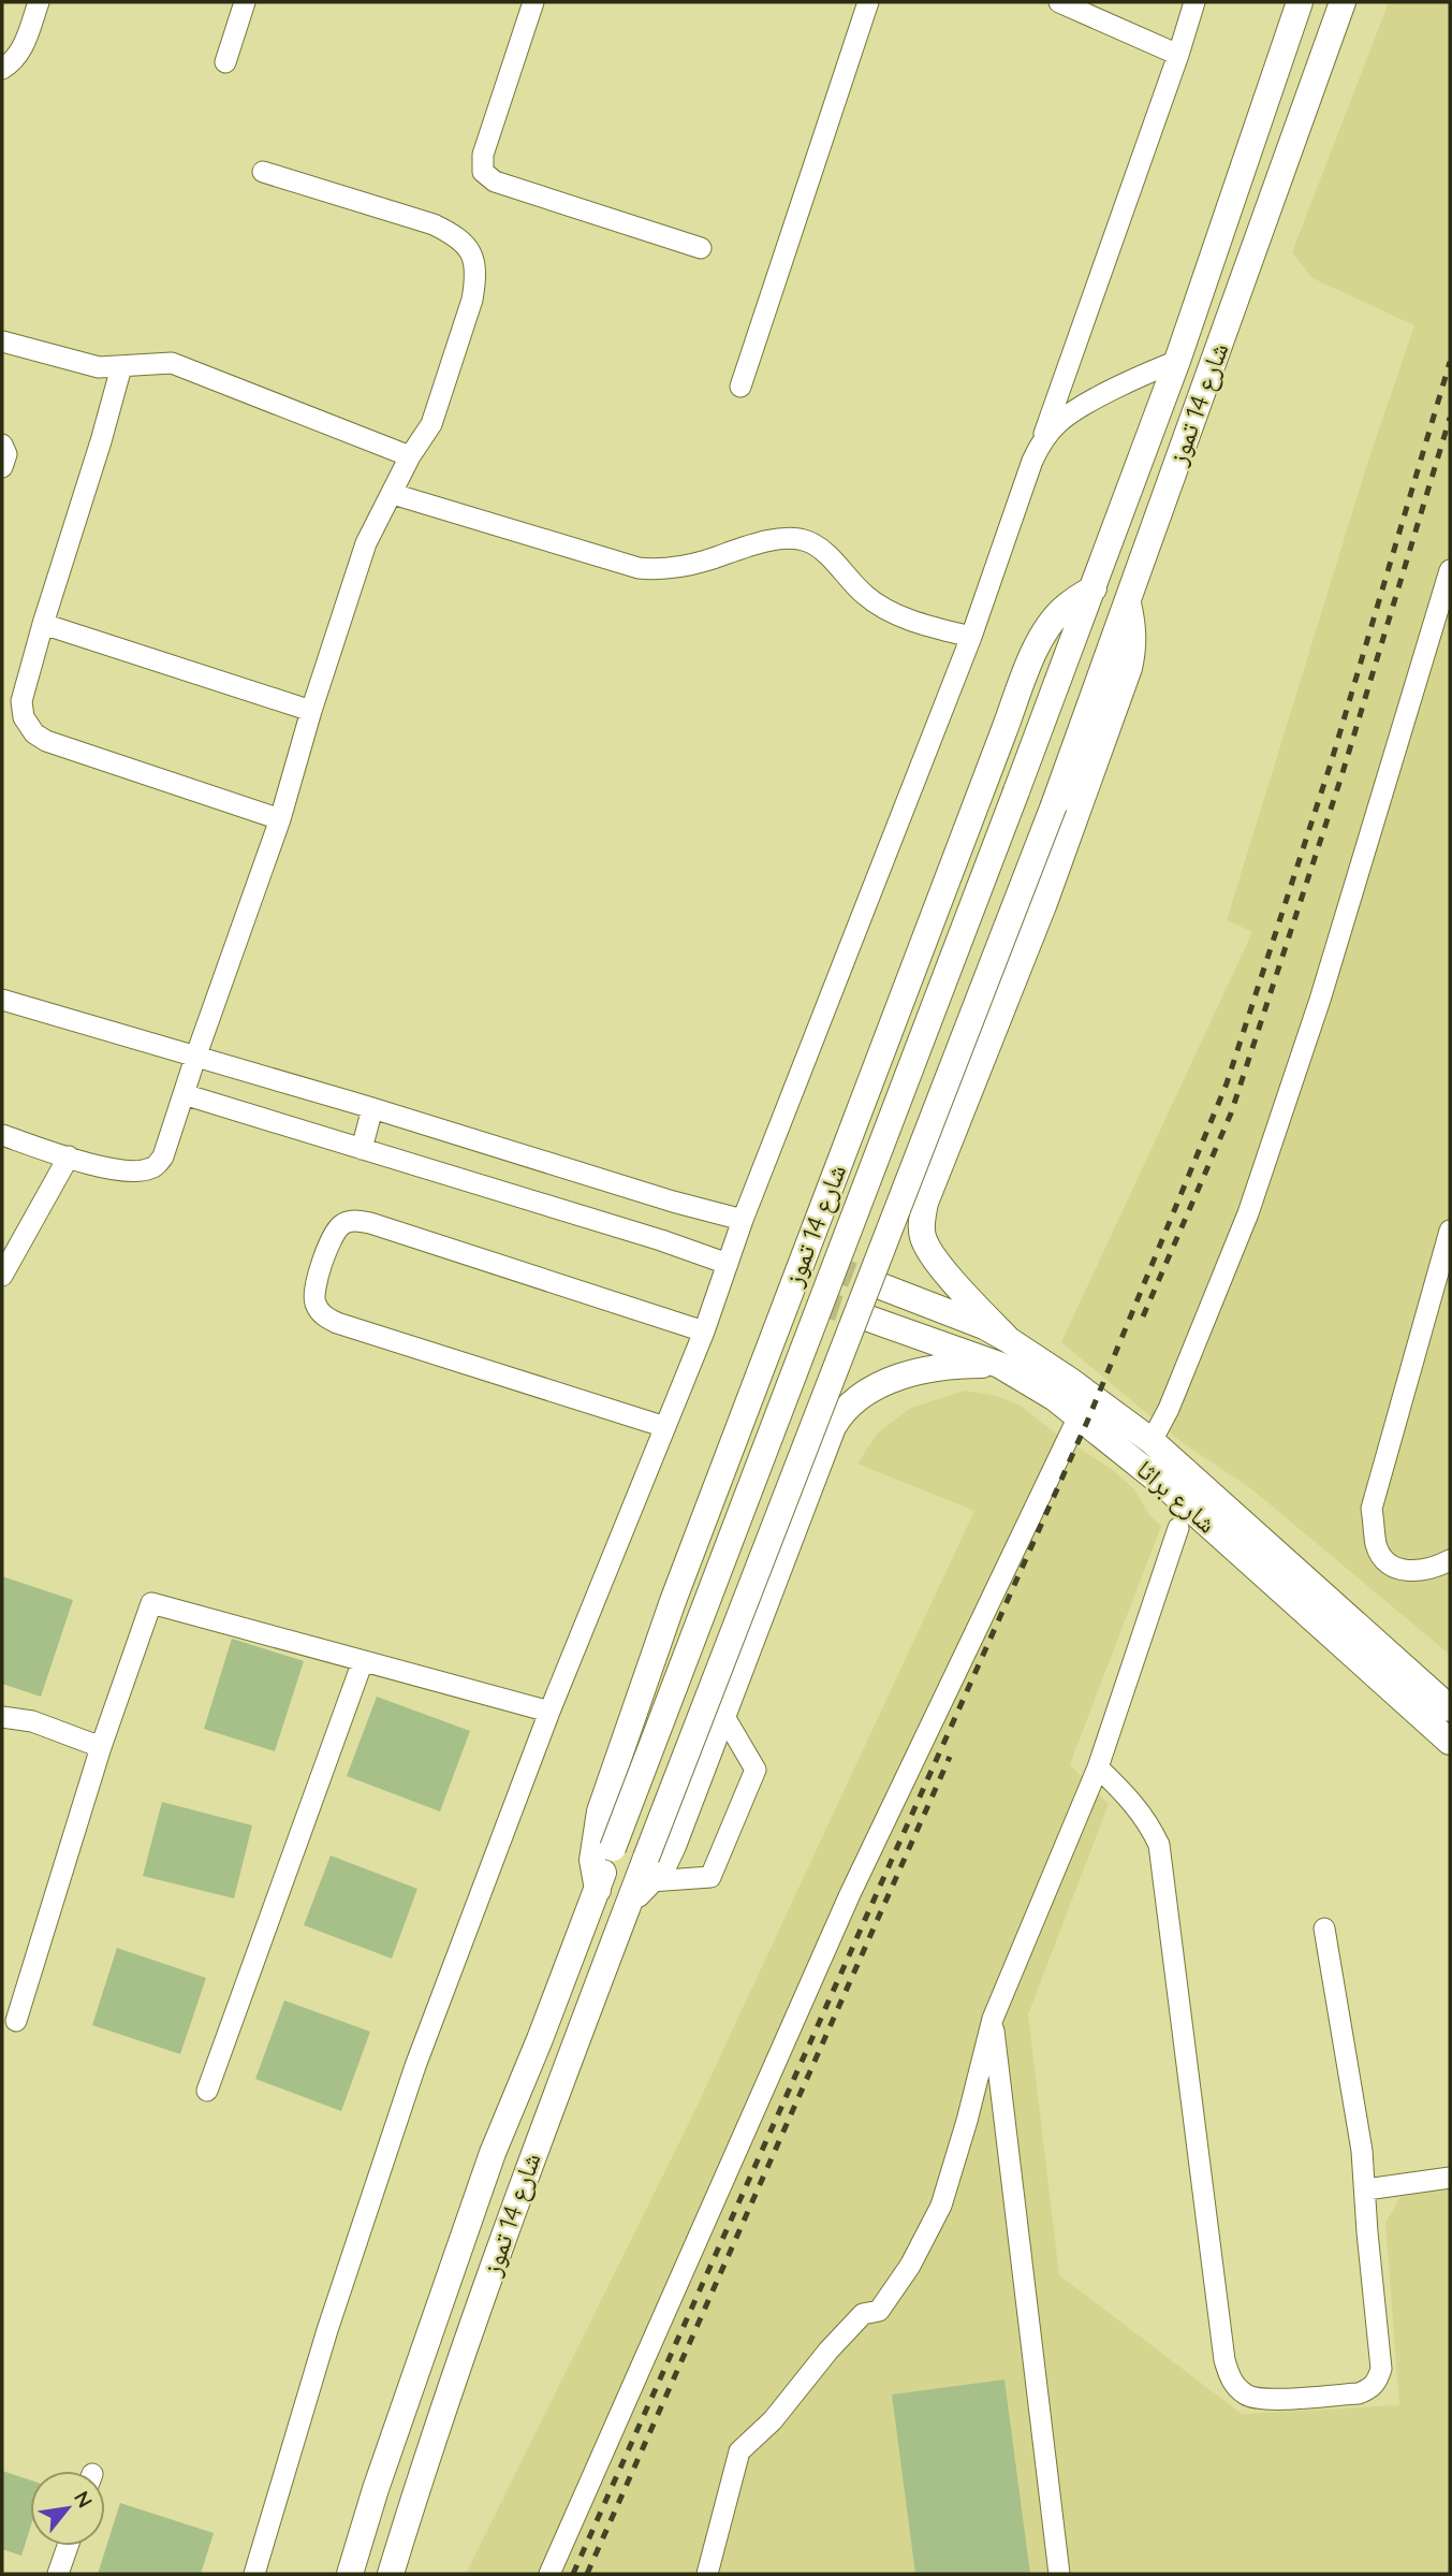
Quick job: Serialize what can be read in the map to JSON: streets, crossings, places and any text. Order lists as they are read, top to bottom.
{
  "streets": {
    "main road": ["شارع 14 تموز", "شارع براثا"]
  },
  "north": "top right"
}
